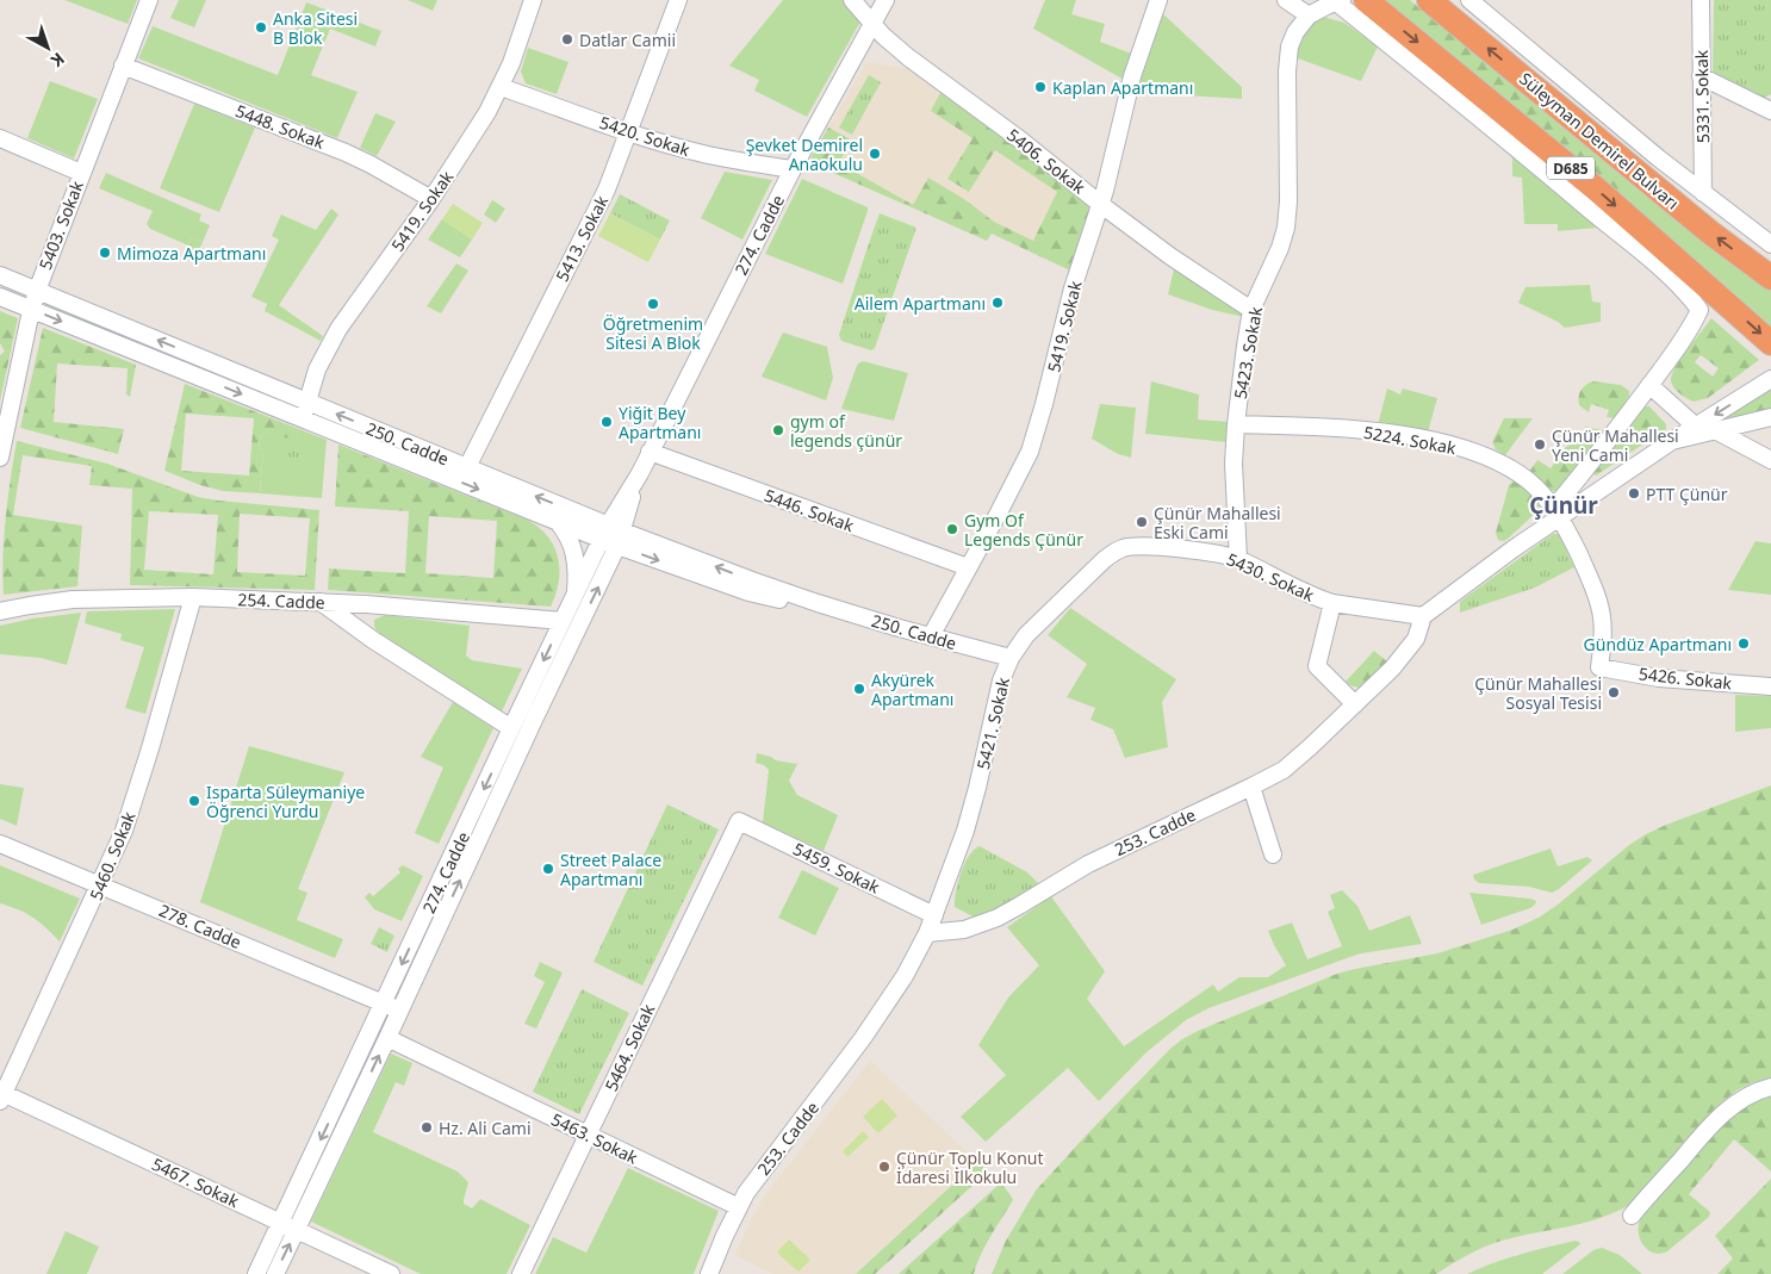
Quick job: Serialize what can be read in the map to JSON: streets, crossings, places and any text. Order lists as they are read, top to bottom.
{
  "streets": {
    "highway": ["Süleyman Demirel Bulvarı", "D685"],
    "street": [
      "5331. Sokak",
      "5448. Sokak",
      "5420. Sokak",
      "5406. Sokak",
      "5419. Sokak",
      "5403. Sokak",
      "274. Cadde",
      "5413. Sokak",
      "5423. Sokak",
      "5224. Sokak",
      "250. Cadde",
      "5446. Sokak",
      "5430. Sokak",
      "254. Cadde",
      "5426. Sokak",
      "5421. Sokak",
      "253. Cadde",
      "5460. Sokak",
      "5459. Sokak",
      "278. Cadde",
      "5464. Sokak",
      "5463. Sokak",
      "5467. Sokak"
    ]
  },
  "crossings": [
    ["5448. Sokak", "5419. Sokak"],
    ["5448. Sokak", "5403. Sokak"],
    ["5420. Sokak", "5419. Sokak"],
    ["5420. Sokak", "274. Cadde"],
    ["5420. Sokak", "5413. Sokak"],
    ["5406. Sokak", "5419. Sokak"],
    ["5406. Sokak", "274. Cadde"],
    ["5406. Sokak", "5423. Sokak"],
    ["5419. Sokak", "250. Cadde"],
    ["5419. Sokak", "5446. Sokak"],
    ["5403. Sokak", "250. Cadde"],
    ["274. Cadde", "250. Cadde"],
    ["274. Cadde", "5446. Sokak"],
    ["274. Cadde", "254. Cadde"],
    ["274. Cadde", "278. Cadde"],
    ["274. Cadde", "5463. Sokak"],
    ["274. Cadde", "5467. Sokak"],
    ["5413. Sokak", "250. Cadde"],
    ["5423. Sokak", "5224. Sokak"],
    ["5423. Sokak", "5430. Sokak"],
    ["5224. Sokak", "5426. Sokak"],
    ["250. Cadde", "5421. Sokak"],
    ["5430. Sokak", "5421. Sokak"],
    ["5430. Sokak", "253. Cadde"],
    ["254. Cadde", "5460. Sokak"],
    ["5421. Sokak", "253. Cadde"],
    ["5421. Sokak", "5459. Sokak"],
    ["253. Cadde", "5463. Sokak"],
    ["5460. Sokak", "278. Cadde"],
    ["5460. Sokak", "5467. Sokak"],
    ["5459. Sokak", "5464. Sokak"],
    ["5464. Sokak", "5463. Sokak"]
  ],
  "districts": ["Çünür"],
  "places": [
    "Anka Sitesi B Blok",
    "Datlar Camii",
    "Kaplan Apartmanı",
    "Şevket Demirel Anaokulu",
    "Mimoza Apartmanı",
    "Ailem Apartmanı",
    "Öğretmenim Sitesi A Blok",
    "Yiğit Bey Apartmanı",
    "gym of legends çünür",
    "Çünür Mahallesi Yeni Cami",
    "PTT Çünür",
    "Çünür Mahallesi Eski Cami",
    "Gym Of Legends Çünür",
    "Gündüz Apartmanı",
    "Akyürek Apartmanı",
    "Çünür Mahallesi Sosyal Tesisi",
    "Isparta Süleymaniye Öğrenci Yurdu",
    "Street Palace Apartmanı",
    "Hz. Ali Cami",
    "Çünür Toplu Konut İdaresi İlkokulu"
  ],
  "north": "bottom right"
}
